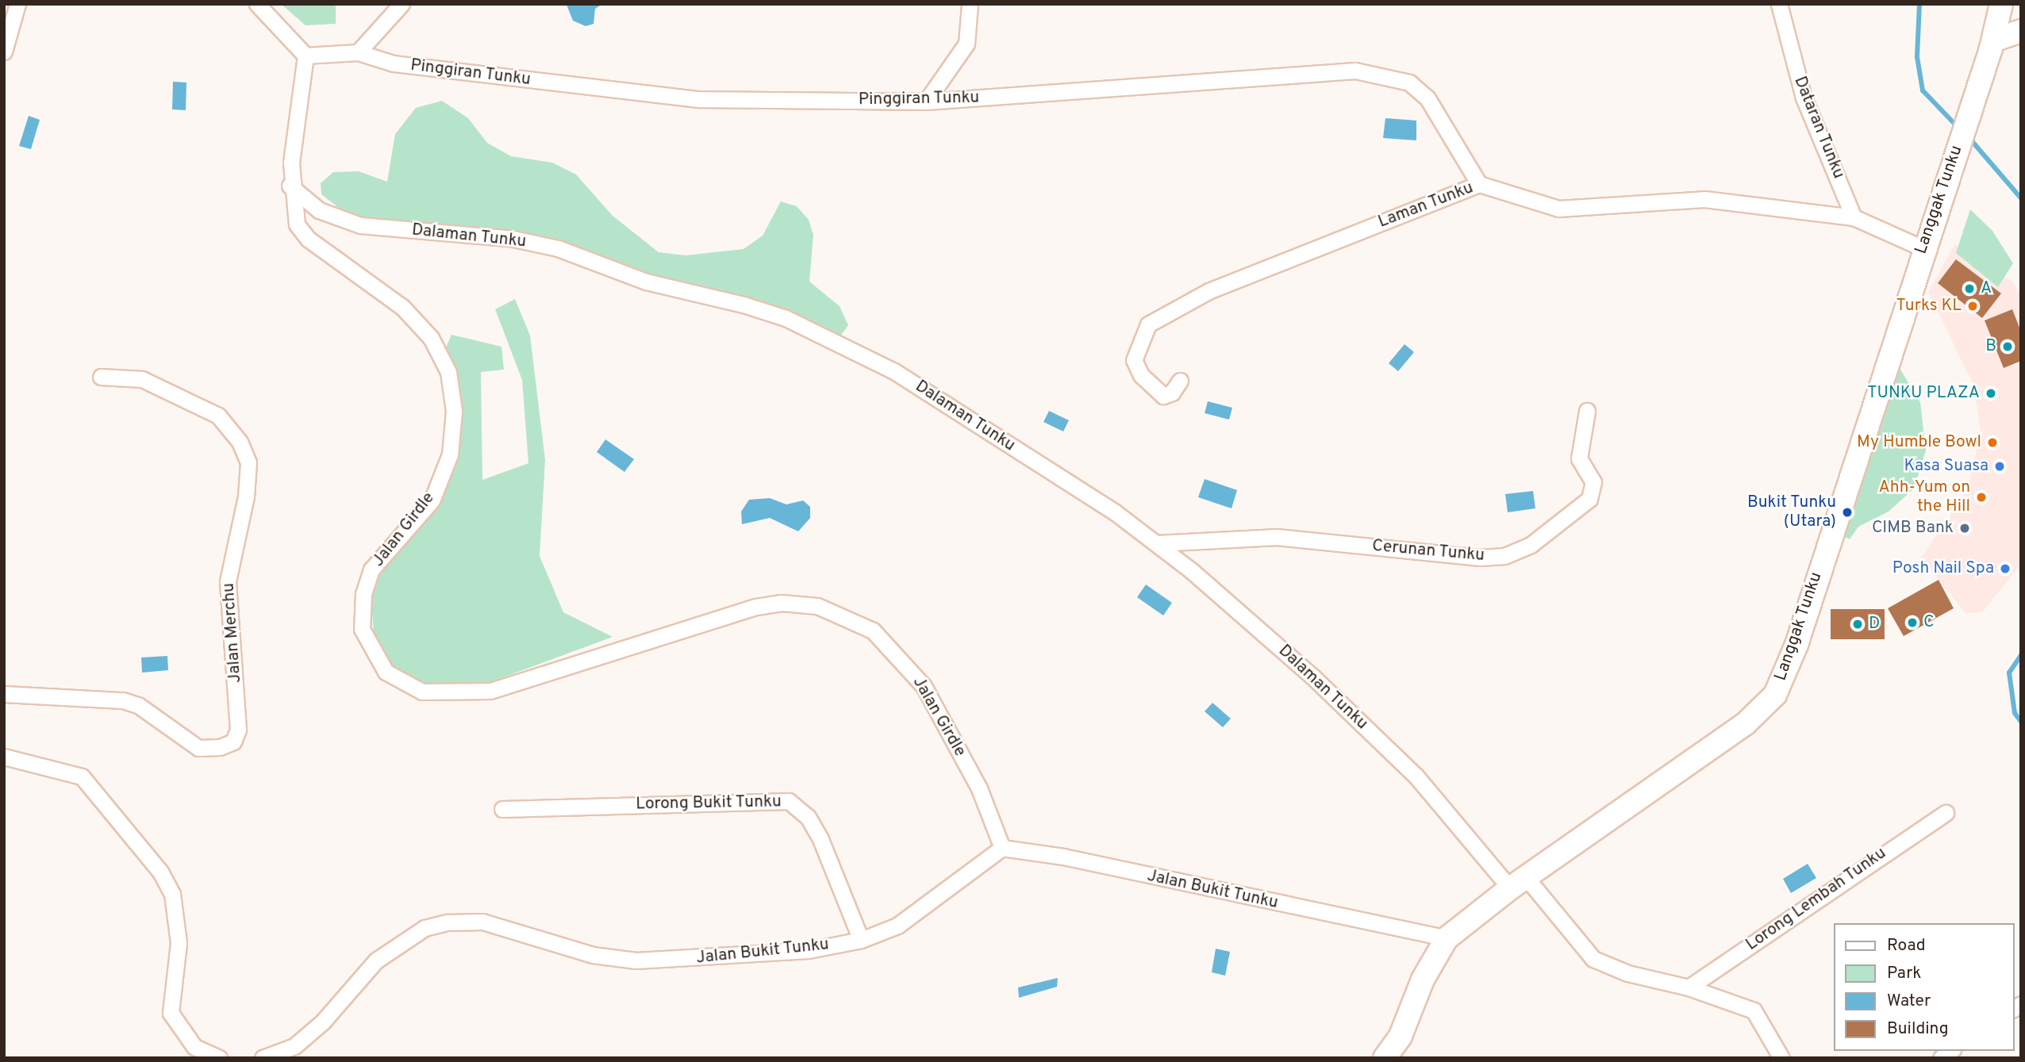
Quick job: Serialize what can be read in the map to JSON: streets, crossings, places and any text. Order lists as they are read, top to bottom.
{
  "streets": {
    "street": [
      "Pinggiran Tunku",
      "Dataran Tunku",
      "Langgak Tunku",
      "Laman Tunku",
      "Dalaman Tunku",
      "Jalan Girdle",
      "Cerunan Tunku",
      "Jalan Merchu",
      "Lorong Bukit Tunku",
      "Jalan Bukit Tunku",
      "Lorong Lembah Tunku"
    ]
  },
  "crossings": [
    ["Pinggiran Tunku", "Laman Tunku"],
    ["Pinggiran Tunku", "Jalan Girdle"],
    ["Dataran Tunku", "Laman Tunku"],
    ["Langgak Tunku", "Laman Tunku"],
    ["Langgak Tunku", "Dalaman Tunku"],
    ["Langgak Tunku", "Jalan Bukit Tunku"],
    ["Dalaman Tunku", "Jalan Girdle"],
    ["Dalaman Tunku", "Cerunan Tunku"],
    ["Dalaman Tunku", "Lorong Lembah Tunku"],
    ["Jalan Girdle", "Jalan Bukit Tunku"],
    ["Lorong Bukit Tunku", "Jalan Bukit Tunku"]
  ],
  "places": [
    "A",
    "Turks KL",
    "B",
    "TUNKU PLAZA",
    "My Humble Bowl",
    "Kasa Suasa",
    "Ahh-Yum on the Hill",
    "Bukit Tunku (Utara)",
    "CIMB Bank",
    "Posh Nail Spa",
    "C",
    "D"
  ],
  "legend": [
    "Road",
    "Park",
    "Water",
    "Building"
  ]
}
